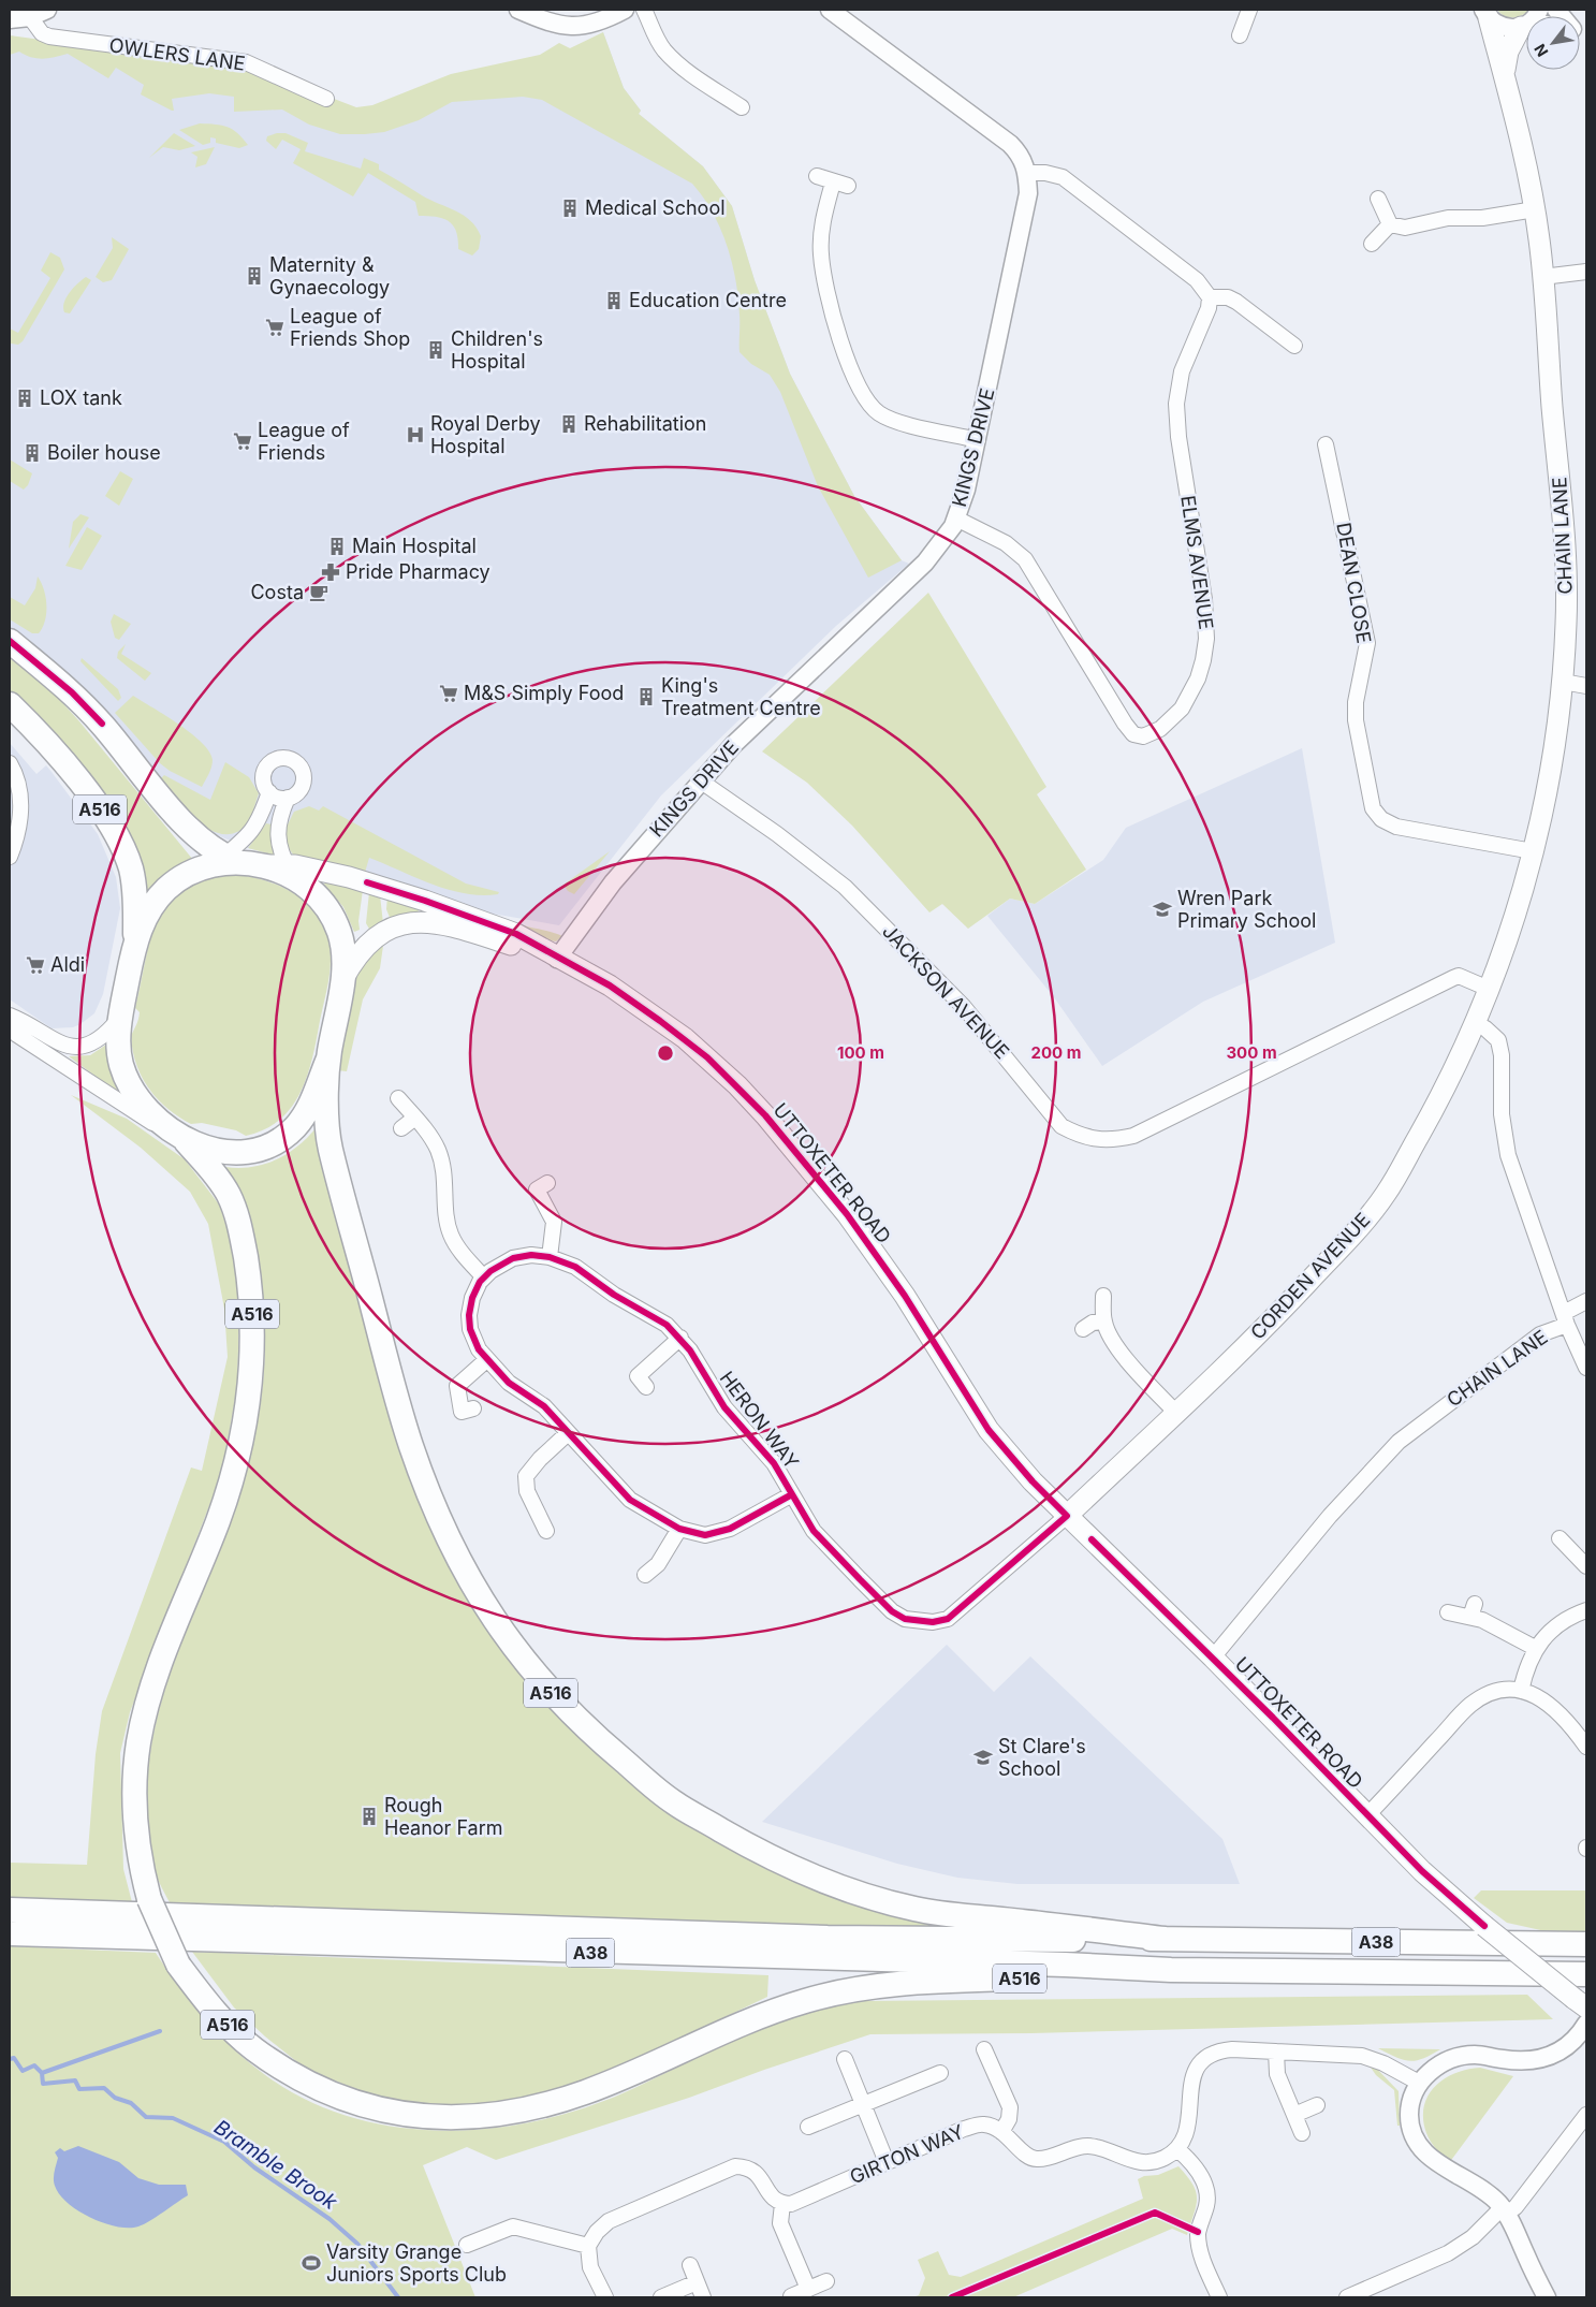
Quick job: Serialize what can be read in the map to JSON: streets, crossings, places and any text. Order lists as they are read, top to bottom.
{
  "streets": {
    "highway": ["A516", "A38"],
    "main road": ["CHAIN LANE", "UTTOXETER ROAD", "CORDEN AVENUE"],
    "street": [
      "OWLERS LANE",
      "KINGS DRIVE",
      "ELMS AVENUE",
      "DEAN CLOSE",
      "JACKSON AVENUE",
      "HERON WAY",
      "GIRTON WAY"
    ]
  },
  "crossings": [
    ["KINGS DRIVE", "ELMS AVENUE"],
    ["KINGS DRIVE", "JACKSON AVENUE"],
    ["KINGS DRIVE", "UTTOXETER ROAD"],
    ["CHAIN LANE", "DEAN CLOSE"],
    ["CHAIN LANE", "JACKSON AVENUE"],
    ["CHAIN LANE", "UTTOXETER ROAD"],
    ["CHAIN LANE", "CORDEN AVENUE"],
    ["A516", "A38"],
    ["JACKSON AVENUE", "CORDEN AVENUE"],
    ["UTTOXETER ROAD", "CORDEN AVENUE"],
    ["UTTOXETER ROAD", "HERON WAY"],
    ["CORDEN AVENUE", "HERON WAY"]
  ],
  "water": ["Bramble Brook"],
  "places": {
    "building": [
      "Medical School",
      "Maternity & Gynaecology",
      "Education Centre",
      "Children's Hospital",
      "LOX tank",
      "Rehabilitation",
      "Boiler house",
      "Main Hospital",
      "King's Treatment Centre",
      "Rough Heanor Farm"
    ],
    "supermarket": [
      "League of Friends Shop",
      "League of Friends",
      "M&S Simply Food",
      "Aldi"
    ],
    "hospital": ["Royal Derby Hospital"],
    "pharmacy": ["Pride Pharmacy"],
    "cafe": ["Costa"],
    "school or university": ["Wren Park Primary School", "St Clare's School"],
    "sports": ["Varsity Grange Juniors Sports Club"]
  },
  "north": "bottom left",
  "rings": ["100 m", "200 m", "300 m"]
}
